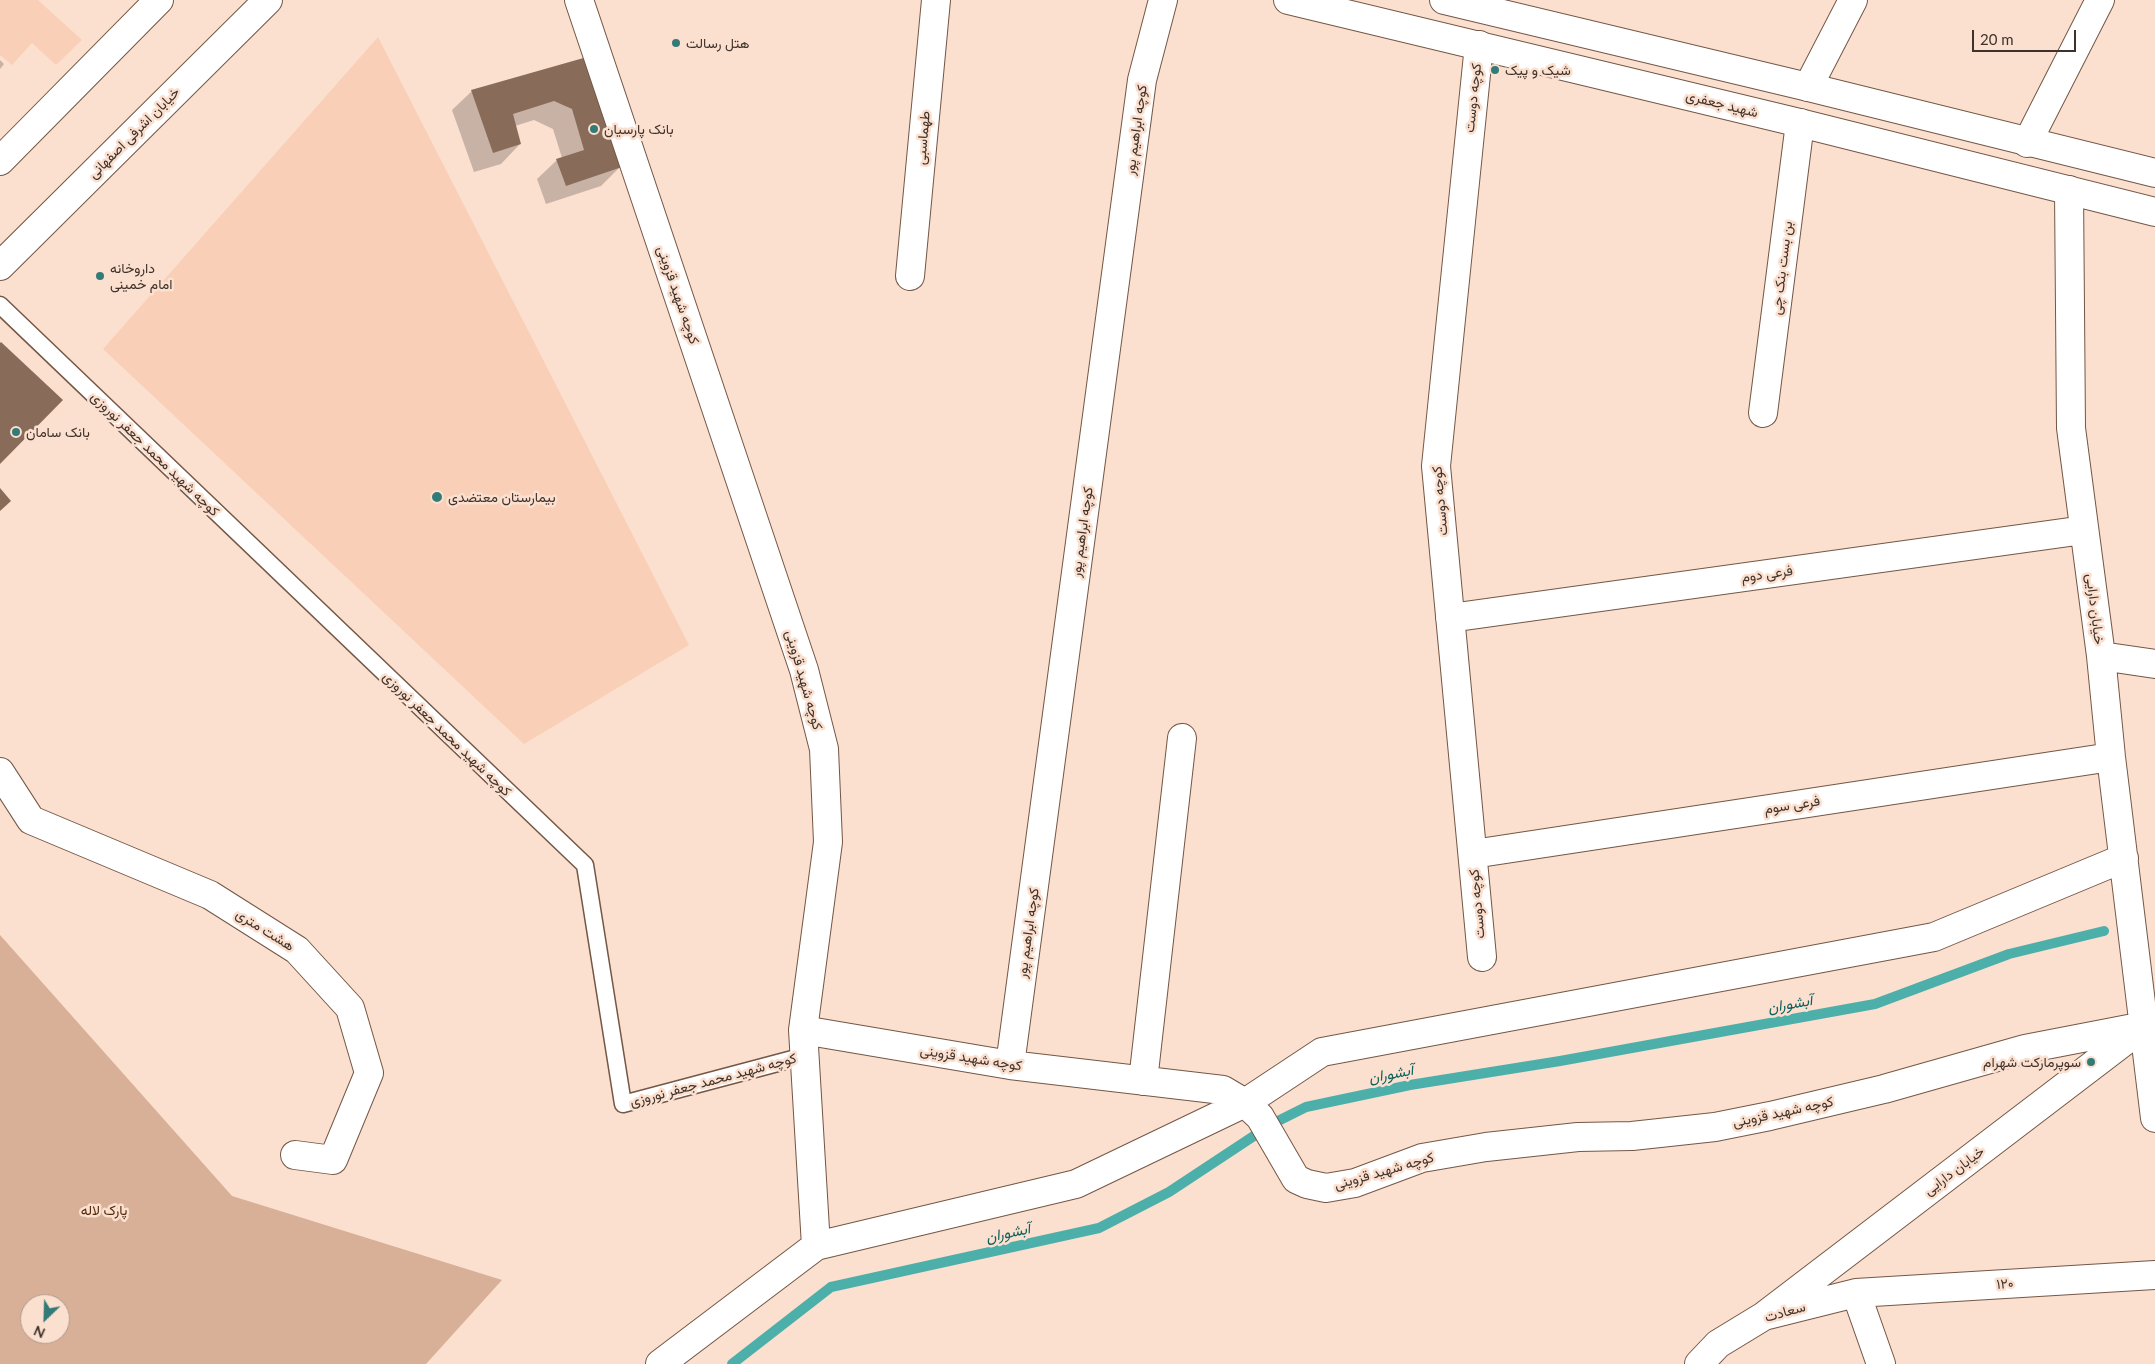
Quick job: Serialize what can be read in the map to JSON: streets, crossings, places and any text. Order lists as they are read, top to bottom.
{
  "streets": {
    "street": [
      "کوچه دوست",
      "شهید جعفری",
      "کوچه ابراهیم پور",
      "خیابان اشرفی اصفهانی",
      "طهماسبی",
      "بن بست بنک چی",
      "کوچه شهید قزوینی",
      "فرعی دوم",
      "خیابان دارایی",
      "فرعی سوم",
      "هشت متری",
      "۱۲۰",
      "سعادت"
    ],
    "lane": ["کوچه شهید محمد جعفر نوروزی"]
  },
  "crossings": [
    ["کوچه دوست", "شهید جعفری"],
    ["کوچه دوست", "فرعی دوم"],
    ["کوچه دوست", "فرعی سوم"],
    ["شهید جعفری", "بن بست بنک چی"],
    ["شهید جعفری", "خیابان دارایی"],
    ["کوچه ابراهیم پور", "کوچه شهید قزوینی"],
    ["کوچه شهید قزوینی", "کوچه شهید محمد جعفر نوروزی"],
    ["کوچه شهید قزوینی", "خیابان دارایی"],
    ["فرعی دوم", "خیابان دارایی"],
    ["خیابان دارایی", "فرعی سوم"],
    ["خیابان دارایی", "سعادت"],
    ["۱۲۰", "سعادت"]
  ],
  "water": ["آبشوران"],
  "parks": ["پارک لاله"],
  "places": [
    "هتل رسالت",
    "شیک و پیک",
    "بانک پارسیان",
    "داروخانه امام خمینی",
    "بانک سامان",
    "بیمارستان معتضدی",
    "سوپرمارکت شهرام"
  ],
  "scale_bar": "20 m",
  "north": "bottom left"
}
